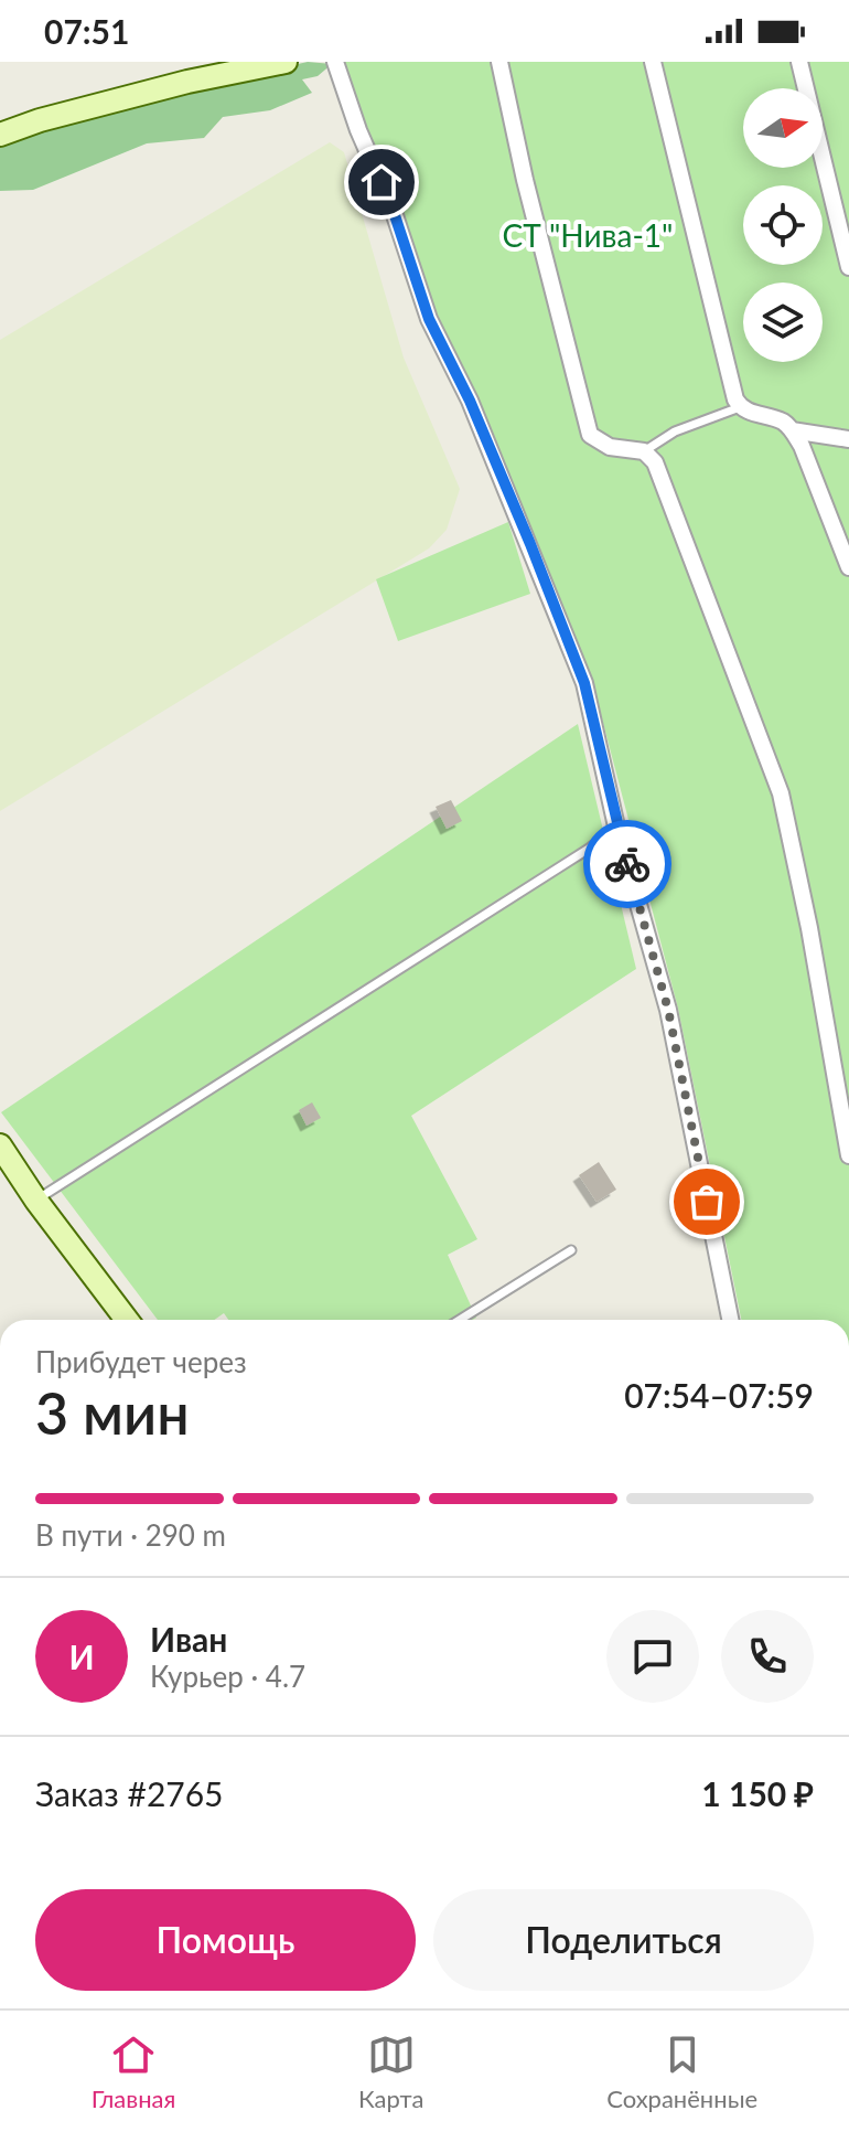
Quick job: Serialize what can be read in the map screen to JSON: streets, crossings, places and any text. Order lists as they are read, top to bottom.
{
  "parks": ["СТ \"Нива-1\""],
  "north": "right",
  "page": {
    "status": "07:51",
    "heading": ["3 мин", "Прибудет через", "07:54–07:59"],
    "panel": [
      "Иван",
      "Курьер · 4.7",
      "Заказ #2765",
      "1 150 ₽"
    ],
    "bar": "В пути · 290 m",
    "round": "И",
    "buttons": ["Помощь", "Поделиться"],
    "tabs": ["Главная", "Карта", "Сохранённые"]
  }
}
